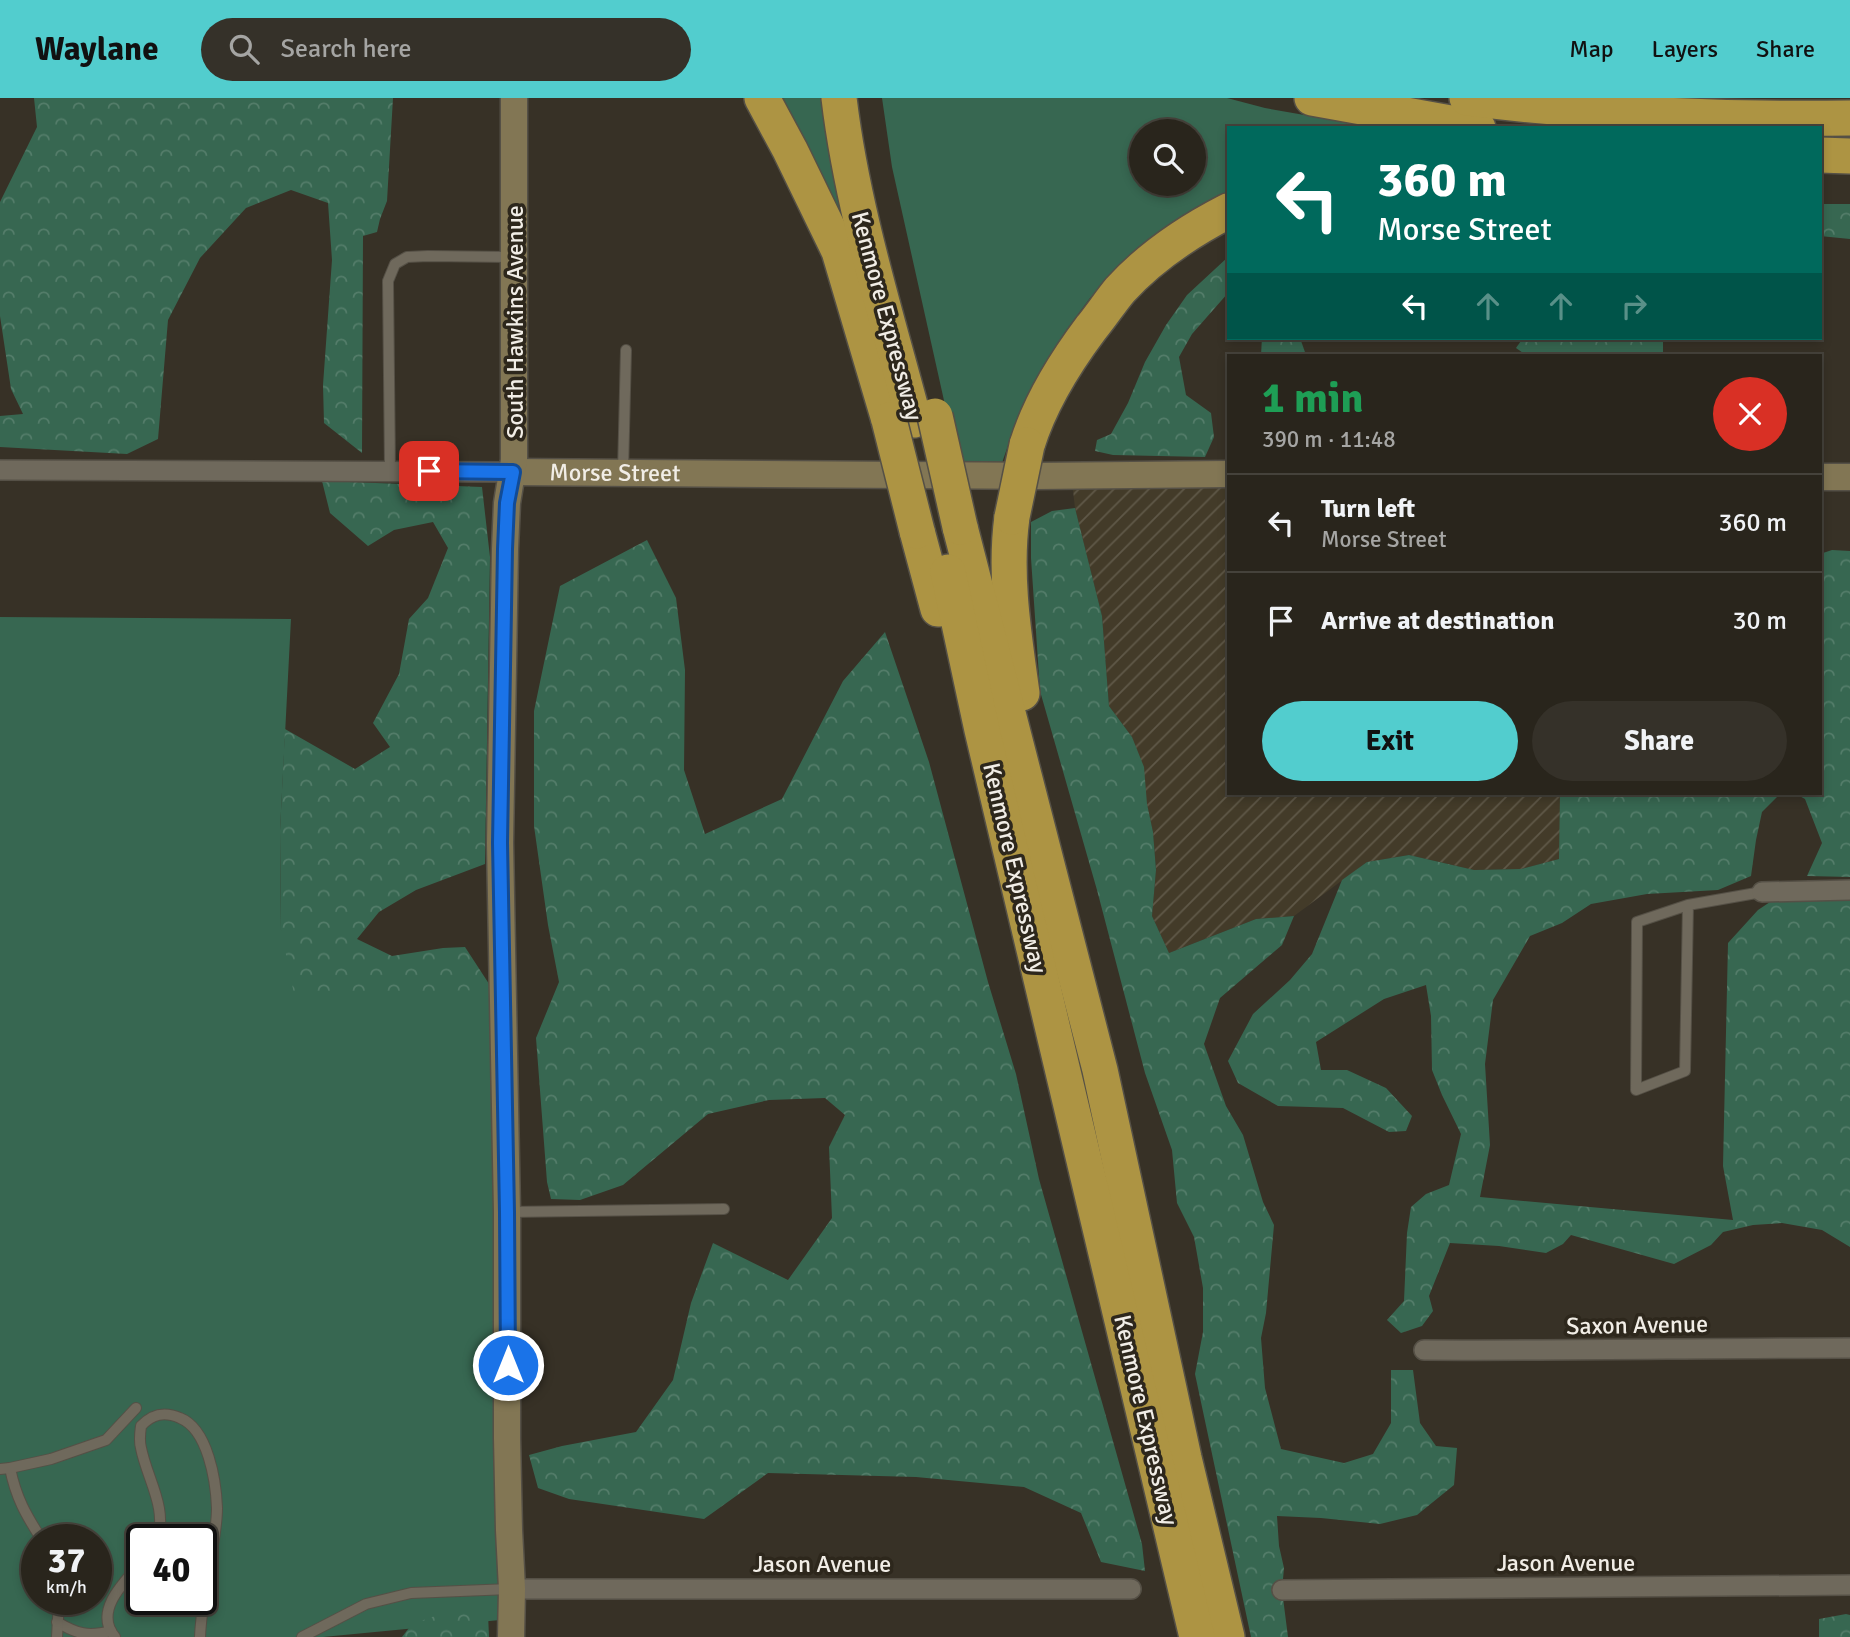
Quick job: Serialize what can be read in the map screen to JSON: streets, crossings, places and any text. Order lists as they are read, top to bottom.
{
  "streets": {
    "highway": ["Kenmore Expressway"],
    "street": [
      "South Hawkins Avenue",
      "Morse Street",
      "Saxon Avenue",
      "Jason Avenue"
    ]
  },
  "crossings": [
    ["South Hawkins Avenue", "Morse Street"],
    ["South Hawkins Avenue", "Jason Avenue"]
  ],
  "page": {
    "header": "Waylane",
    "search": "Search here",
    "nav": ["Map", "Layers", "Share"],
    "turn": ["360 m", "Morse Street"],
    "heading": ["1 min", "390 m · 11:48"],
    "list": [
      {
        "name": "Turn left",
        "note": "Morse Street",
        "value": "360 m"
      },
      {
        "name": "Arrive at destination",
        "value": "30 m"
      }
    ],
    "buttons": ["Exit", "Share"],
    "speed": "37 km/h",
    "limit": "40"
  }
}
